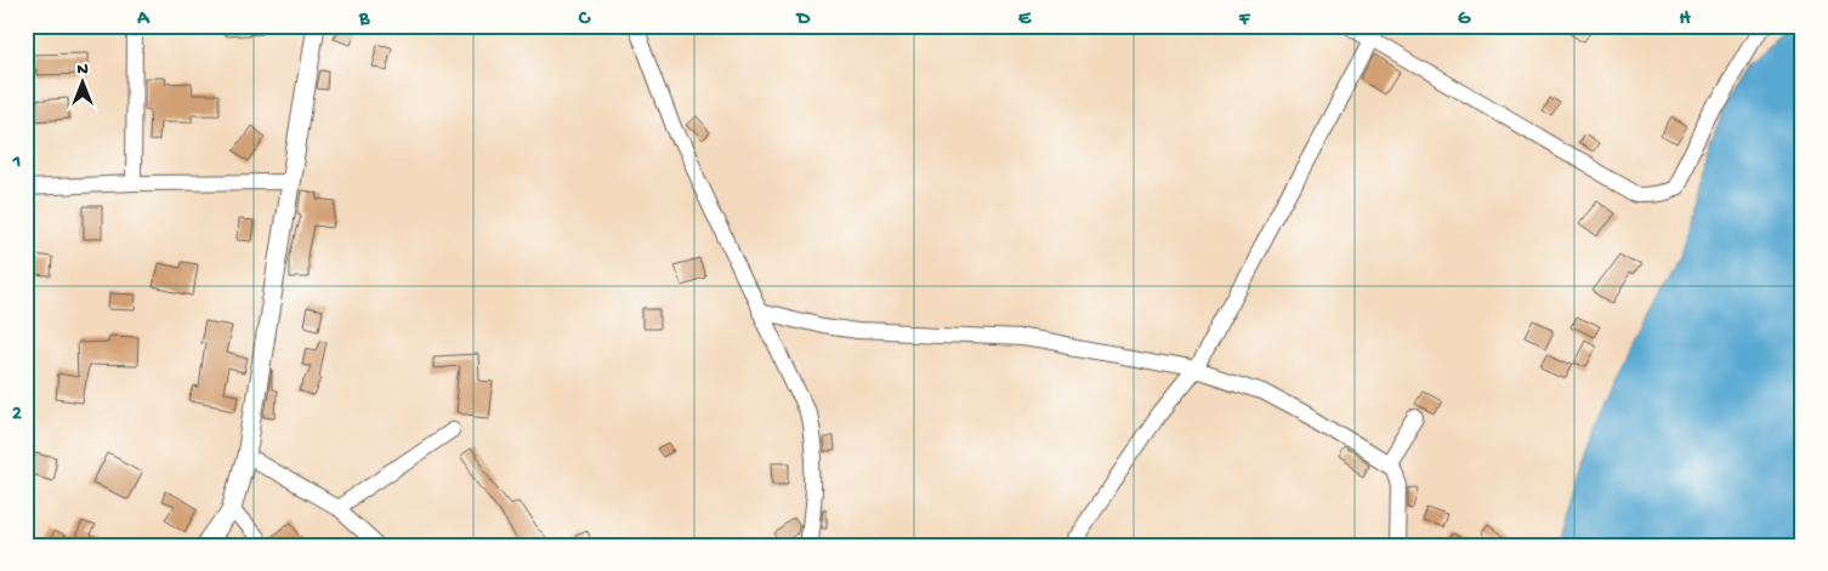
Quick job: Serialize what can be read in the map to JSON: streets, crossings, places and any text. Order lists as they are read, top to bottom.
{
  "north": "top",
  "grid": {
    "columns": [
      "A",
      "B",
      "C",
      "D",
      "E",
      "F",
      "G",
      "H"
    ],
    "rows": ["1", "2"]
  }
}
